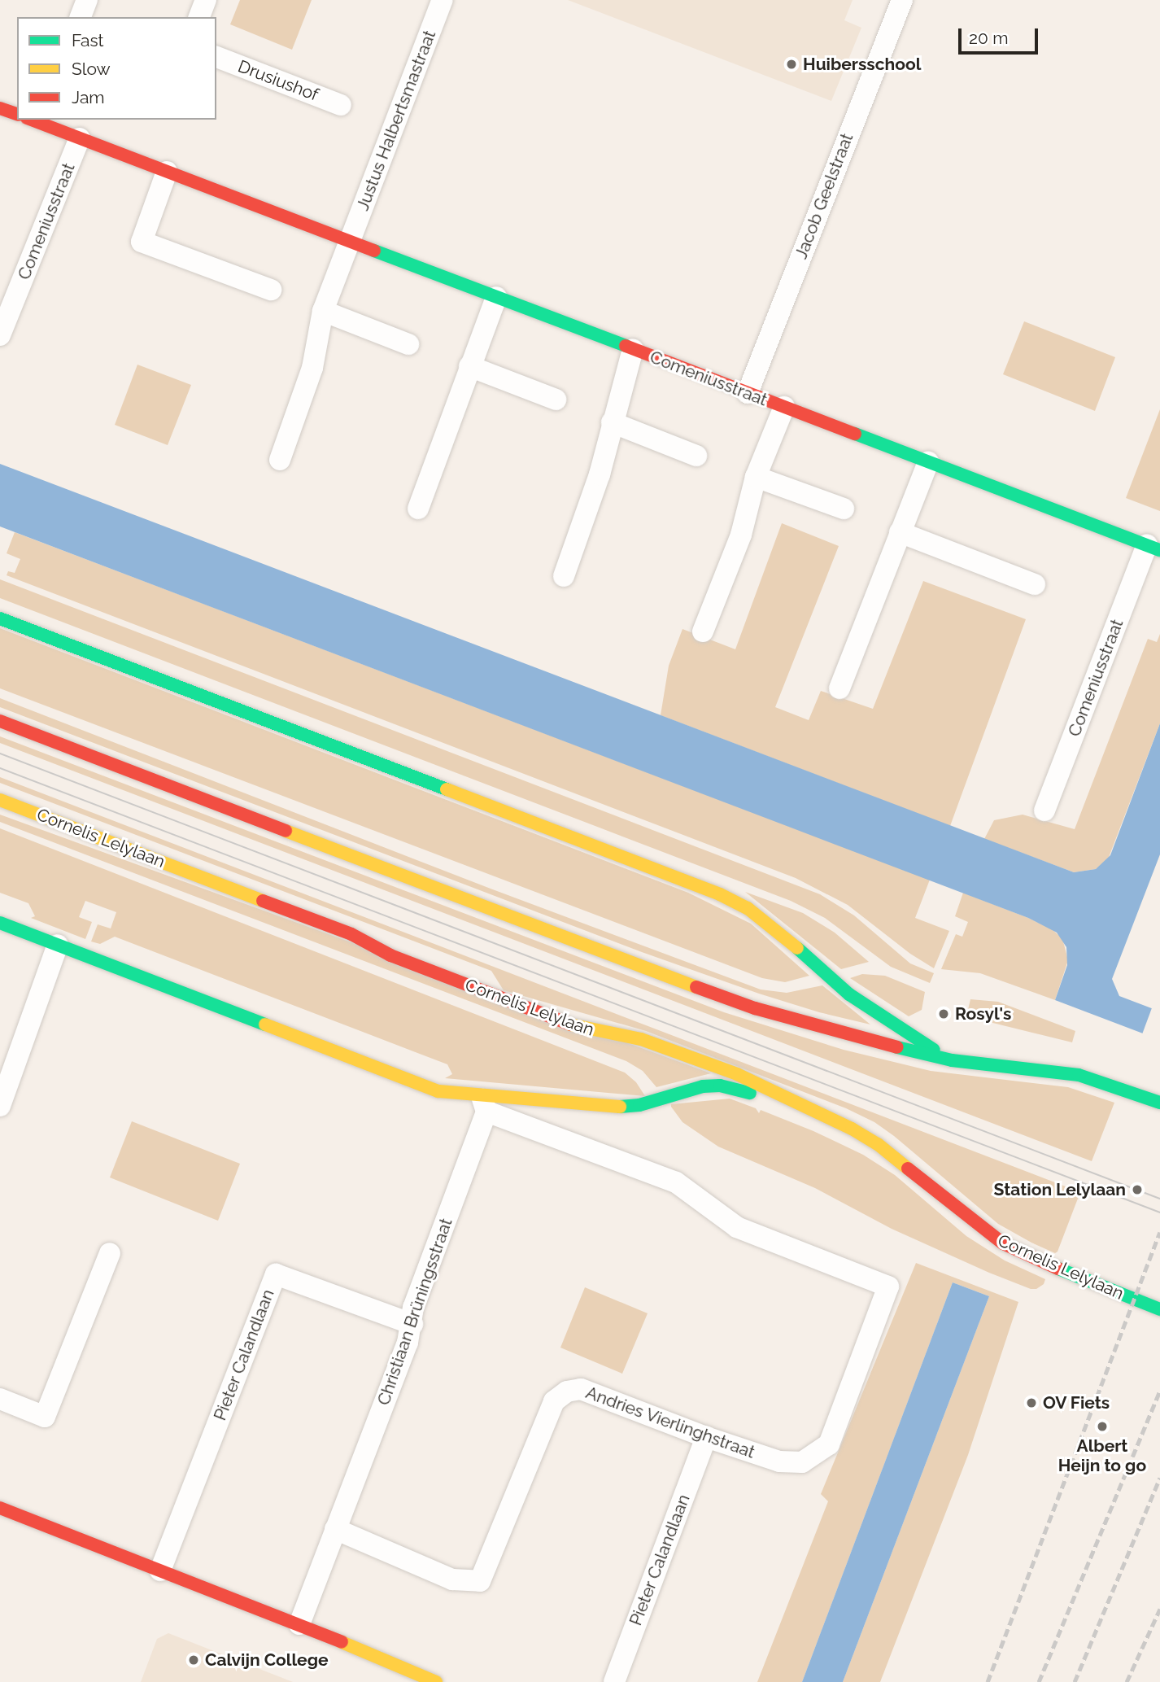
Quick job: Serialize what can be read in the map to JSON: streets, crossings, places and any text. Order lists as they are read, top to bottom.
{
  "streets": {
    "main road": ["Comeniusstraat", "Cornelis Lelylaan"],
    "street": [
      "Drusiushof",
      "Justus Halbertsmastraat",
      "Jacob Geelstraat",
      "Christiaan Brüningsstraat",
      "Pieter Calandlaan",
      "Andries Vierlinghstraat"
    ]
  },
  "crossings": [
    ["Justus Halbertsmastraat", "Comeniusstraat"],
    ["Jacob Geelstraat", "Comeniusstraat"],
    ["Christiaan Brüningsstraat", "Pieter Calandlaan"],
    ["Christiaan Brüningsstraat", "Andries Vierlinghstraat"],
    ["Pieter Calandlaan", "Andries Vierlinghstraat"]
  ],
  "places": [
    "Huibersschool",
    "Rosyl's",
    "Station Lelylaan",
    "OV Fiets",
    "Albert Heijn to go",
    "Calvijn College"
  ],
  "legend": ["Fast", "Slow", "Jam"],
  "scale_bar": "20 m"
}
